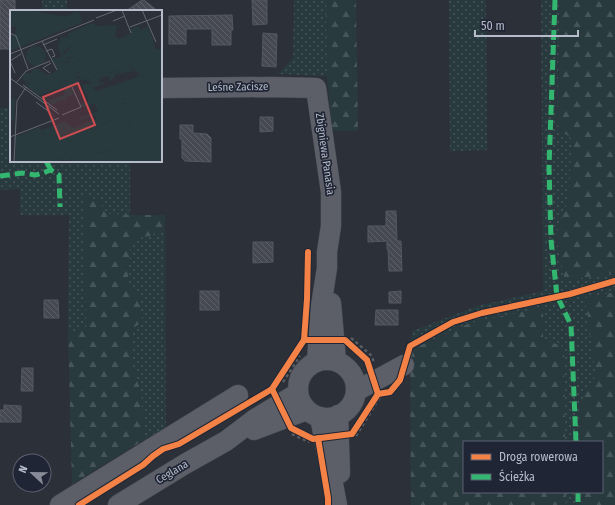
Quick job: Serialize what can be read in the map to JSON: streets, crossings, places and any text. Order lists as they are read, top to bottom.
{
  "streets": {
    "street": ["Leśne Zacisze", "Zbigniewa Panasia", "Ceglana"]
  },
  "crossings": [
    ["Leśne Zacisze", "Zbigniewa Panasia"],
    ["Zbigniewa Panasia", "Ceglana"]
  ],
  "legend": ["Droga rowerowa", "Ścieżka"],
  "scale_bar": "50 m",
  "north": "left"
}
